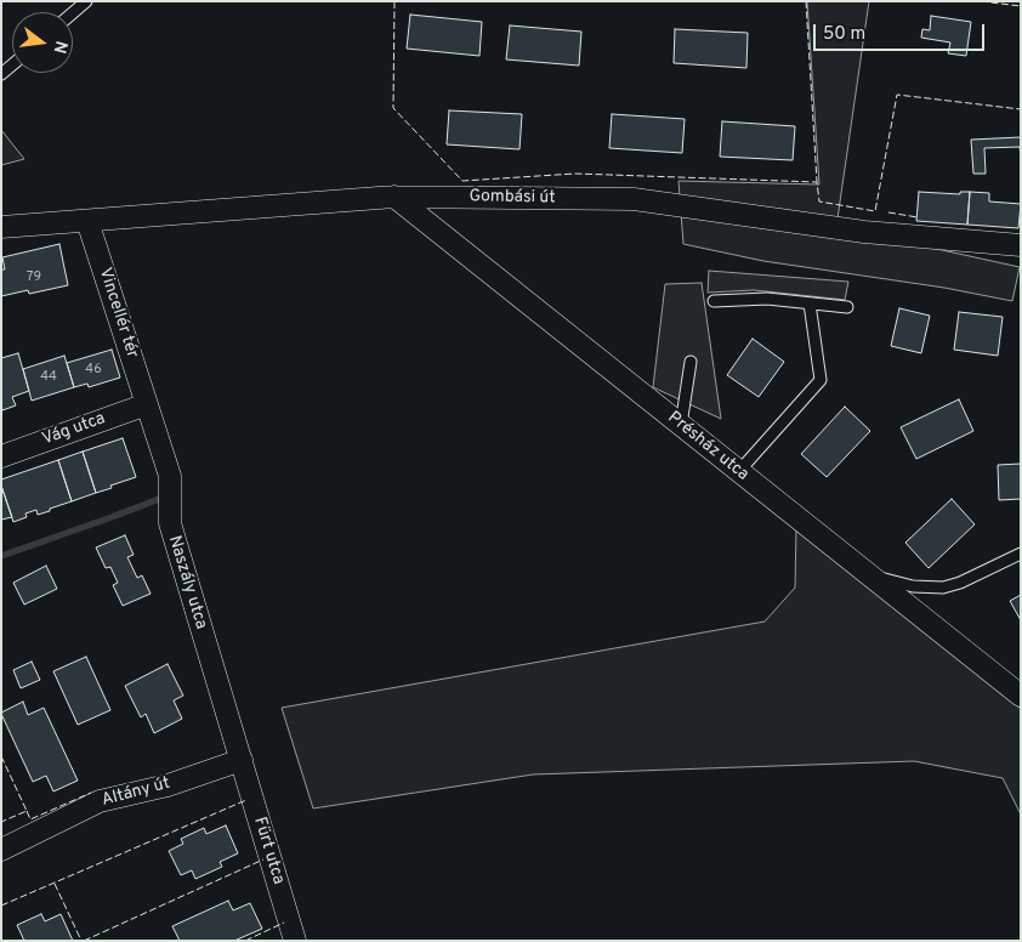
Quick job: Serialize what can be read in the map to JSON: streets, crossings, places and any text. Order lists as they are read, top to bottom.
{
  "streets": {
    "street": [
      "Gombási út",
      "Vincellér tér",
      "Vág utca",
      "Présház utca",
      "Naszály utca",
      "Altány út",
      "Fürt utca"
    ]
  },
  "crossings": [
    ["Gombási út", "Vincellér tér"],
    ["Gombási út", "Présház utca"],
    ["Vincellér tér", "Vág utca"],
    ["Vincellér tér", "Naszály utca"],
    ["Vág utca", "Naszály utca"],
    ["Naszály utca", "Altány út"],
    ["Naszály utca", "Fürt utca"],
    ["Altány út", "Fürt utca"]
  ],
  "house_numbers": ["79", "46", "44"],
  "scale_bar": "50 m",
  "north": "right"
}
